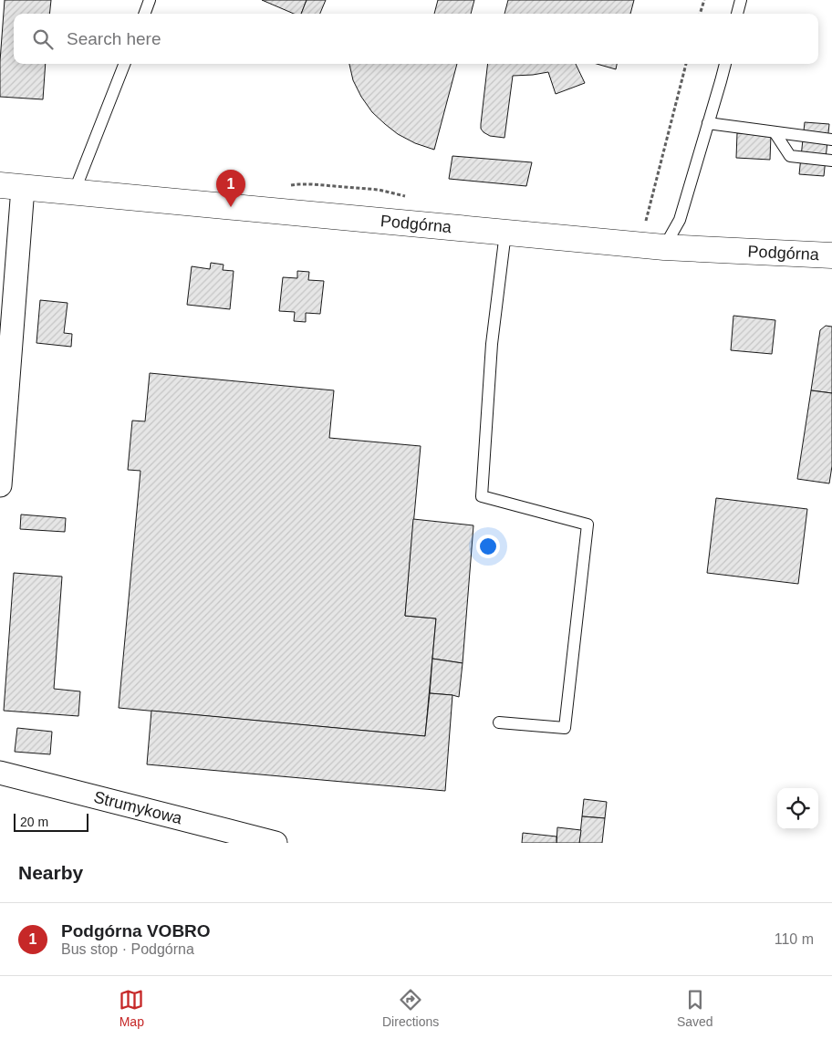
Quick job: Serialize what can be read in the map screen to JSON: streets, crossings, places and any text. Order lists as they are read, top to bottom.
{
  "streets": {
    "main road": ["Podgórna"],
    "street": ["Strumykowa"]
  },
  "scale_bar": "20 m",
  "page": {
    "search": "Search here",
    "pins": "1",
    "scale": "20 m",
    "heading": "Nearby",
    "list": [
      {
        "mark": "1",
        "name": "Podgórna VOBRO",
        "note": "Bus stop · Podgórna",
        "value": "110 m"
      }
    ],
    "nav": ["Map", "Directions", "Saved"]
  }
}
